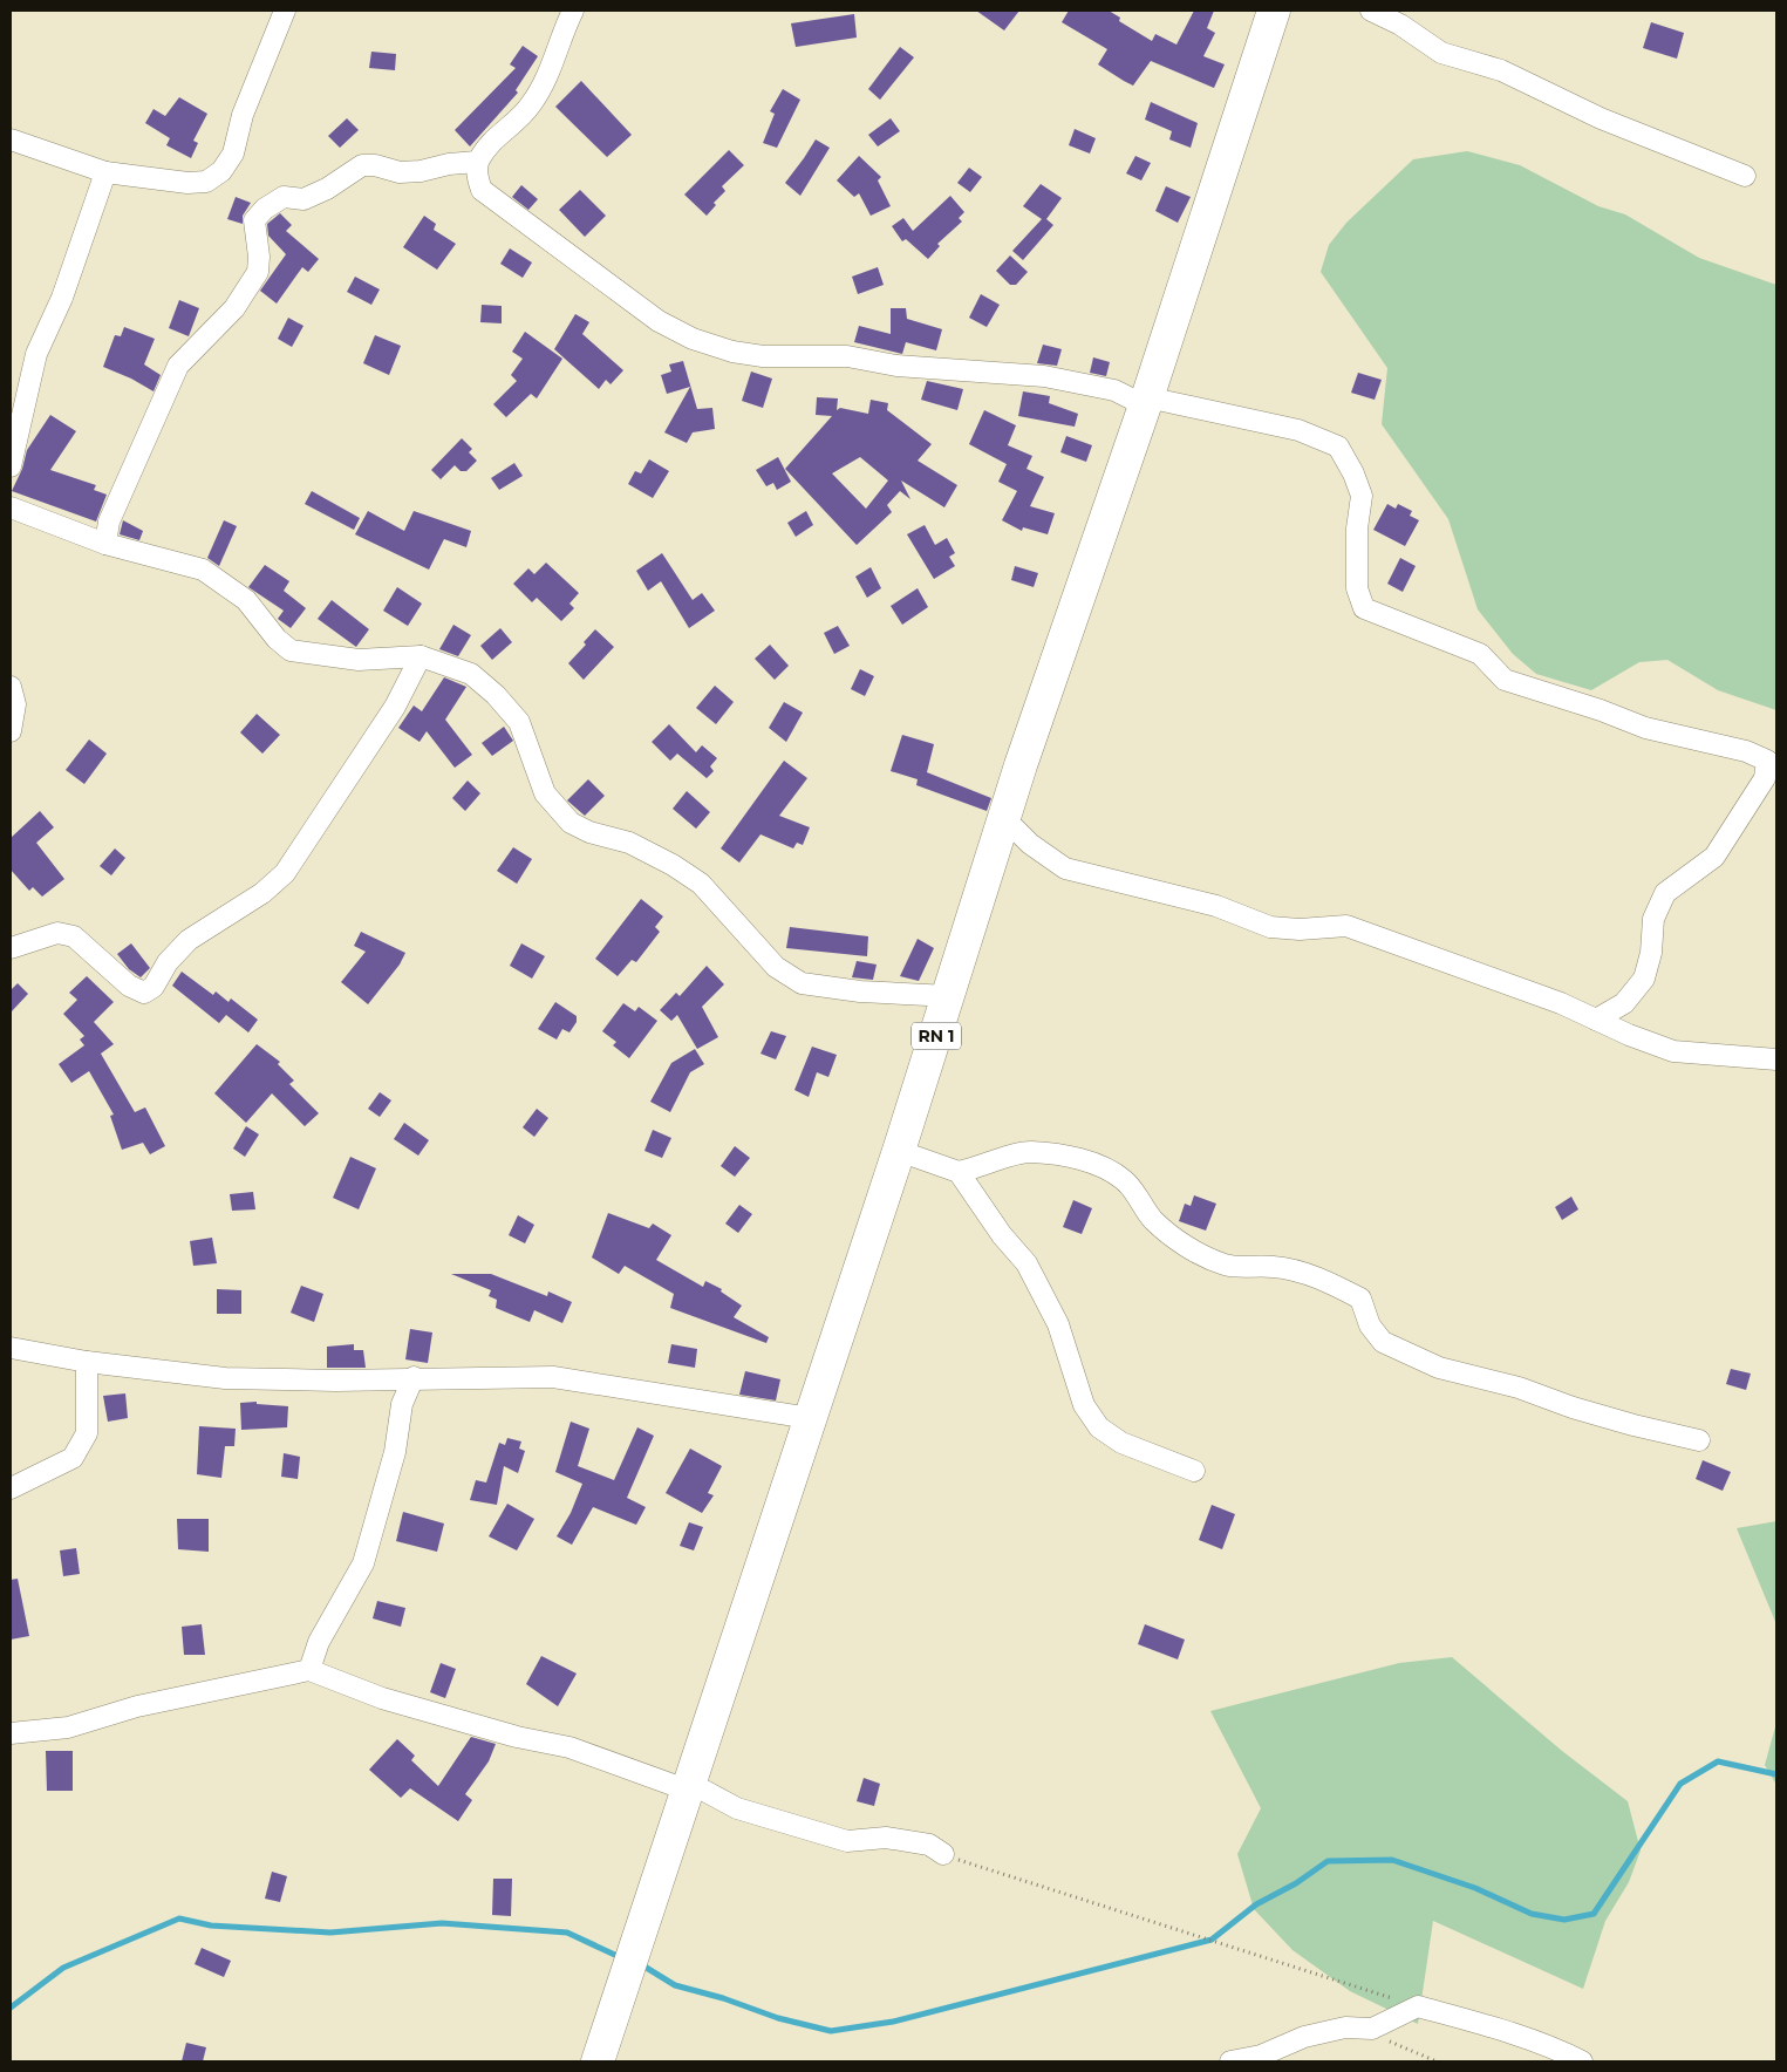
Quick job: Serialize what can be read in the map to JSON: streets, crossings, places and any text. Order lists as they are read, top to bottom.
{
  "streets": {
    "main road": ["RN 1"]
  }
}
